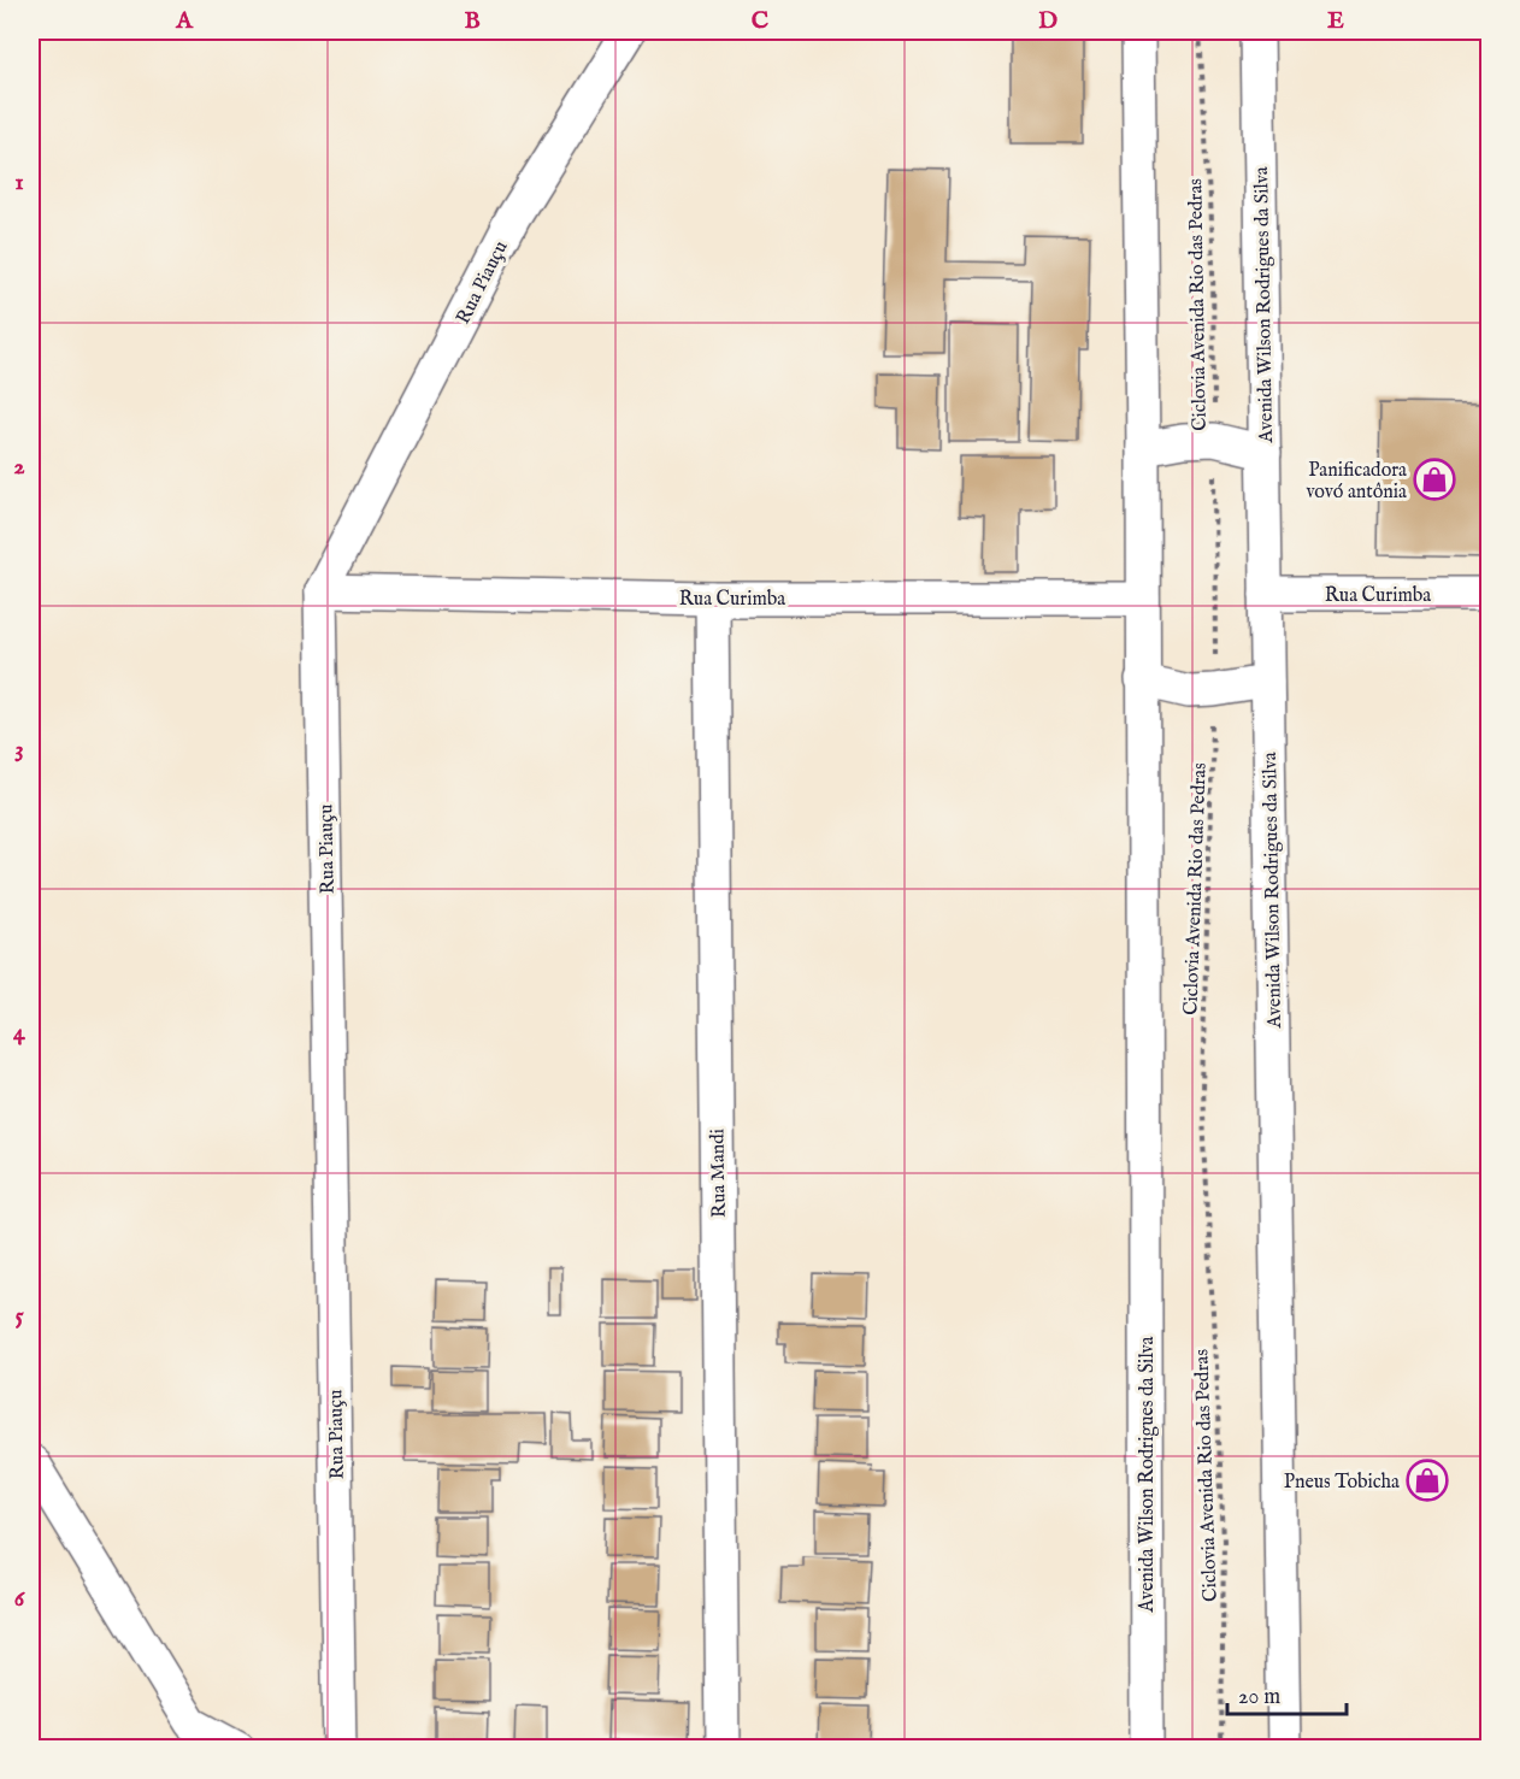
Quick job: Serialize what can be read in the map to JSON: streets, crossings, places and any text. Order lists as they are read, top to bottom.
{
  "streets": {
    "street": [
      "Rua Piauçu",
      "Avenida Wilson Rodrigues da Silva",
      "Rua Curimba",
      "Rua Mandi"
    ],
    "path": ["Ciclovia Avenida Rio das Pedras"]
  },
  "crossings": [
    ["Rua Piauçu", "Rua Curimba"],
    ["Avenida Wilson Rodrigues da Silva", "Rua Curimba"],
    ["Rua Curimba", "Rua Mandi"]
  ],
  "places": {
    "shop": ["Panificadora vovó antônia", "Pneus Tobicha"]
  },
  "scale_bar": "20 m",
  "grid": {
    "columns": [
      "A",
      "B",
      "C",
      "D",
      "E"
    ],
    "rows": [
      "1",
      "2",
      "3",
      "4",
      "5",
      "6"
    ]
  }
}
